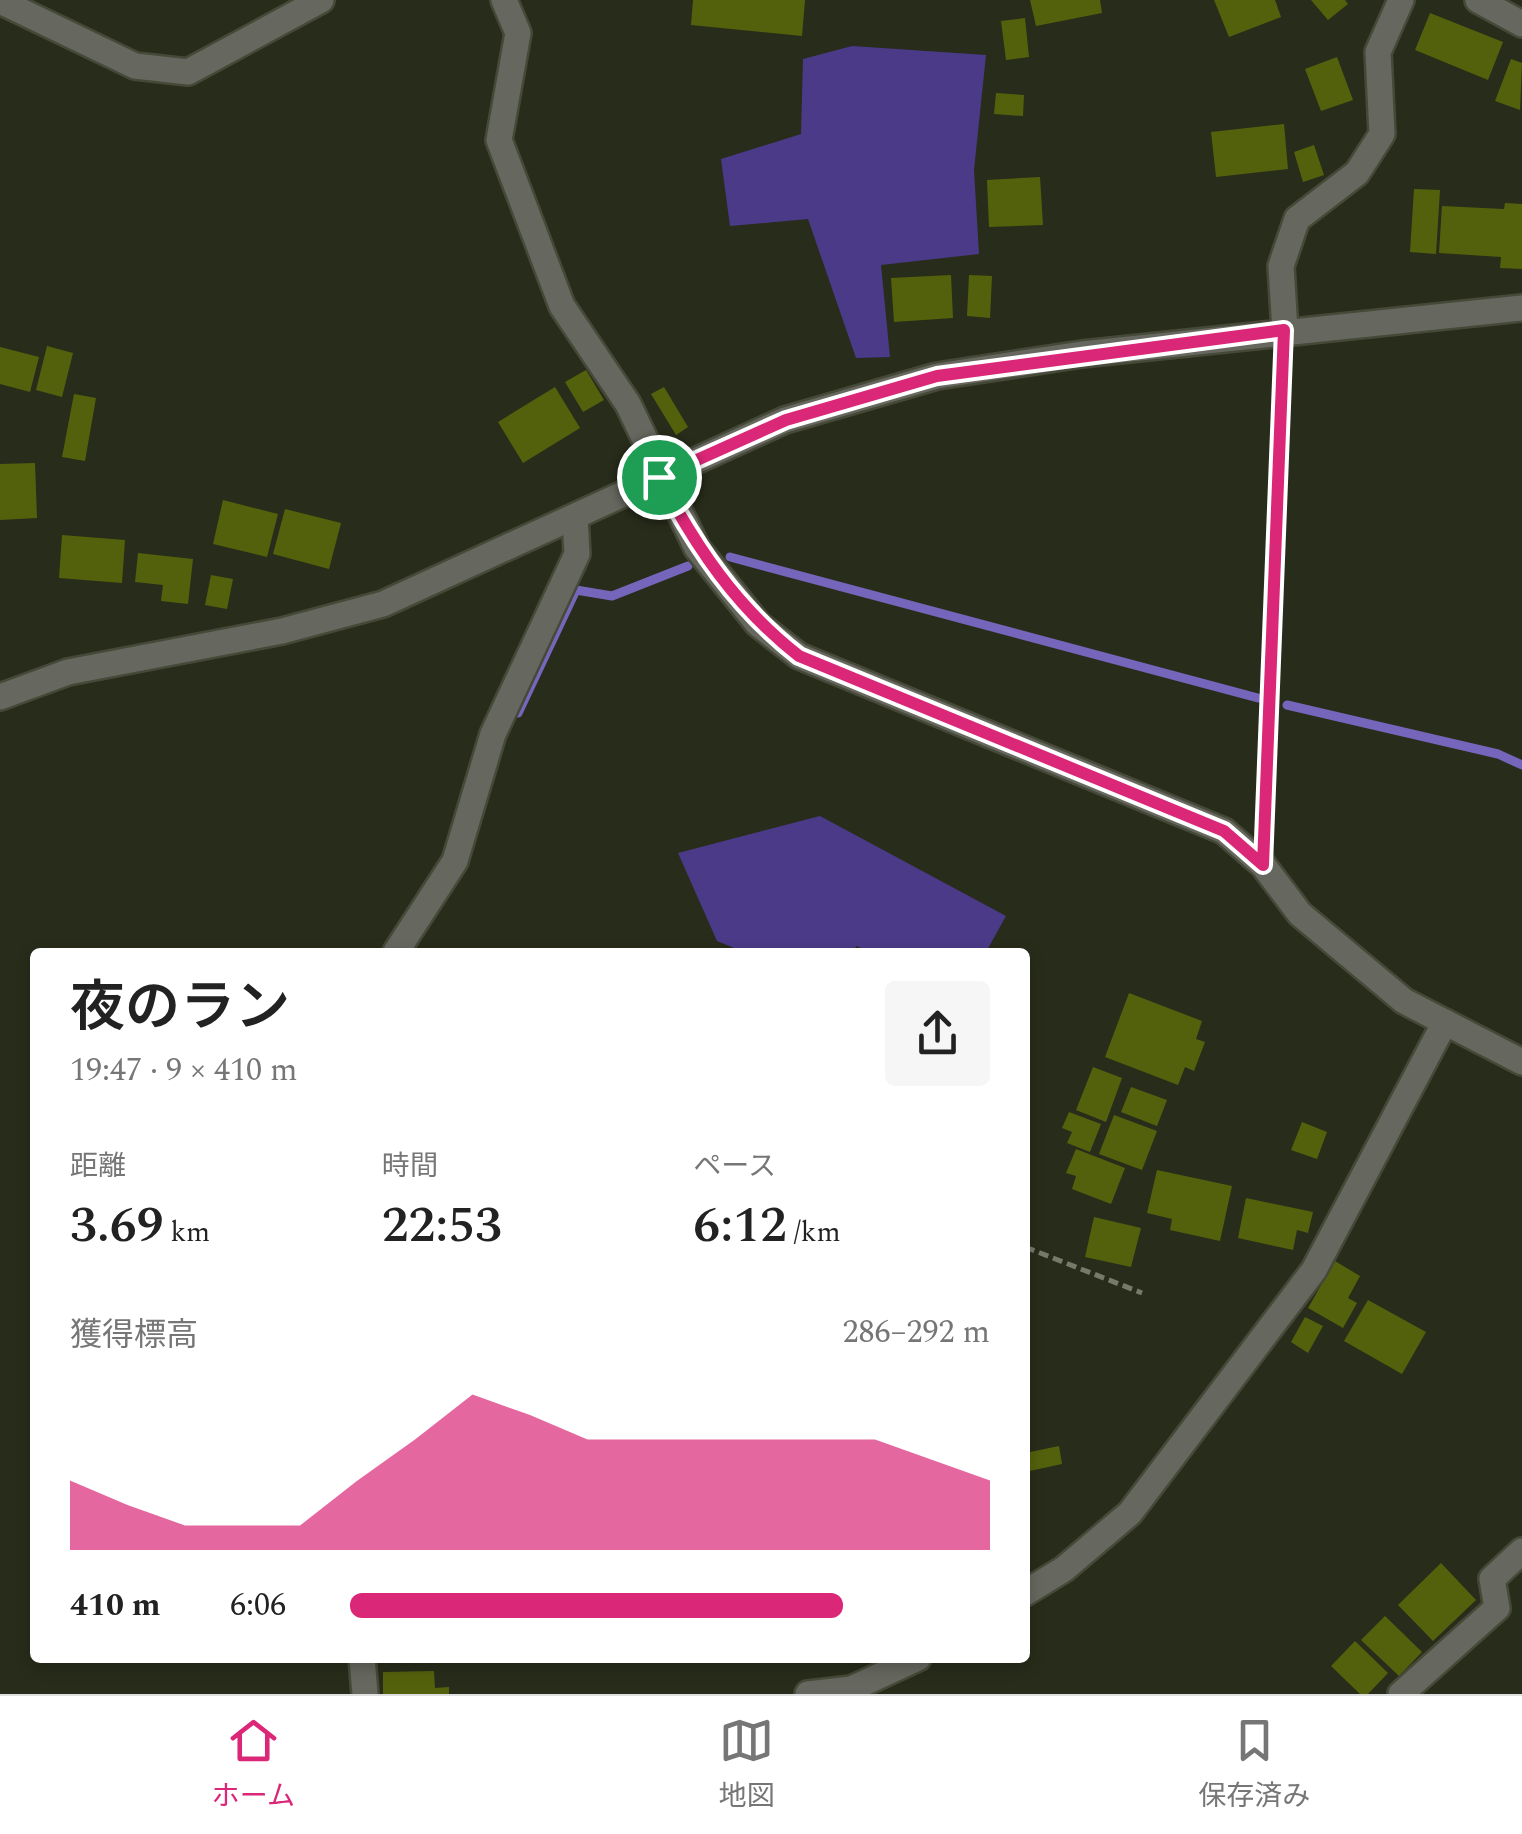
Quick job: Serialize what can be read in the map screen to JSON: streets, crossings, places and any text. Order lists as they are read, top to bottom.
{
  "page": {
    "heading": ["夜のラン", "19:47 · 9 × 410 m"],
    "stats": [
      ["距離", "3.69 km"],
      ["時間", "22:53"],
      ["ペース", "6:12 /km"]
    ],
    "chart": ["獲得標高", "286–292 m"],
    "list": [
      {
        "name": "410 m",
        "note": "6:06"
      }
    ],
    "tabs": ["ホーム", "地図", "保存済み"]
  }
}
